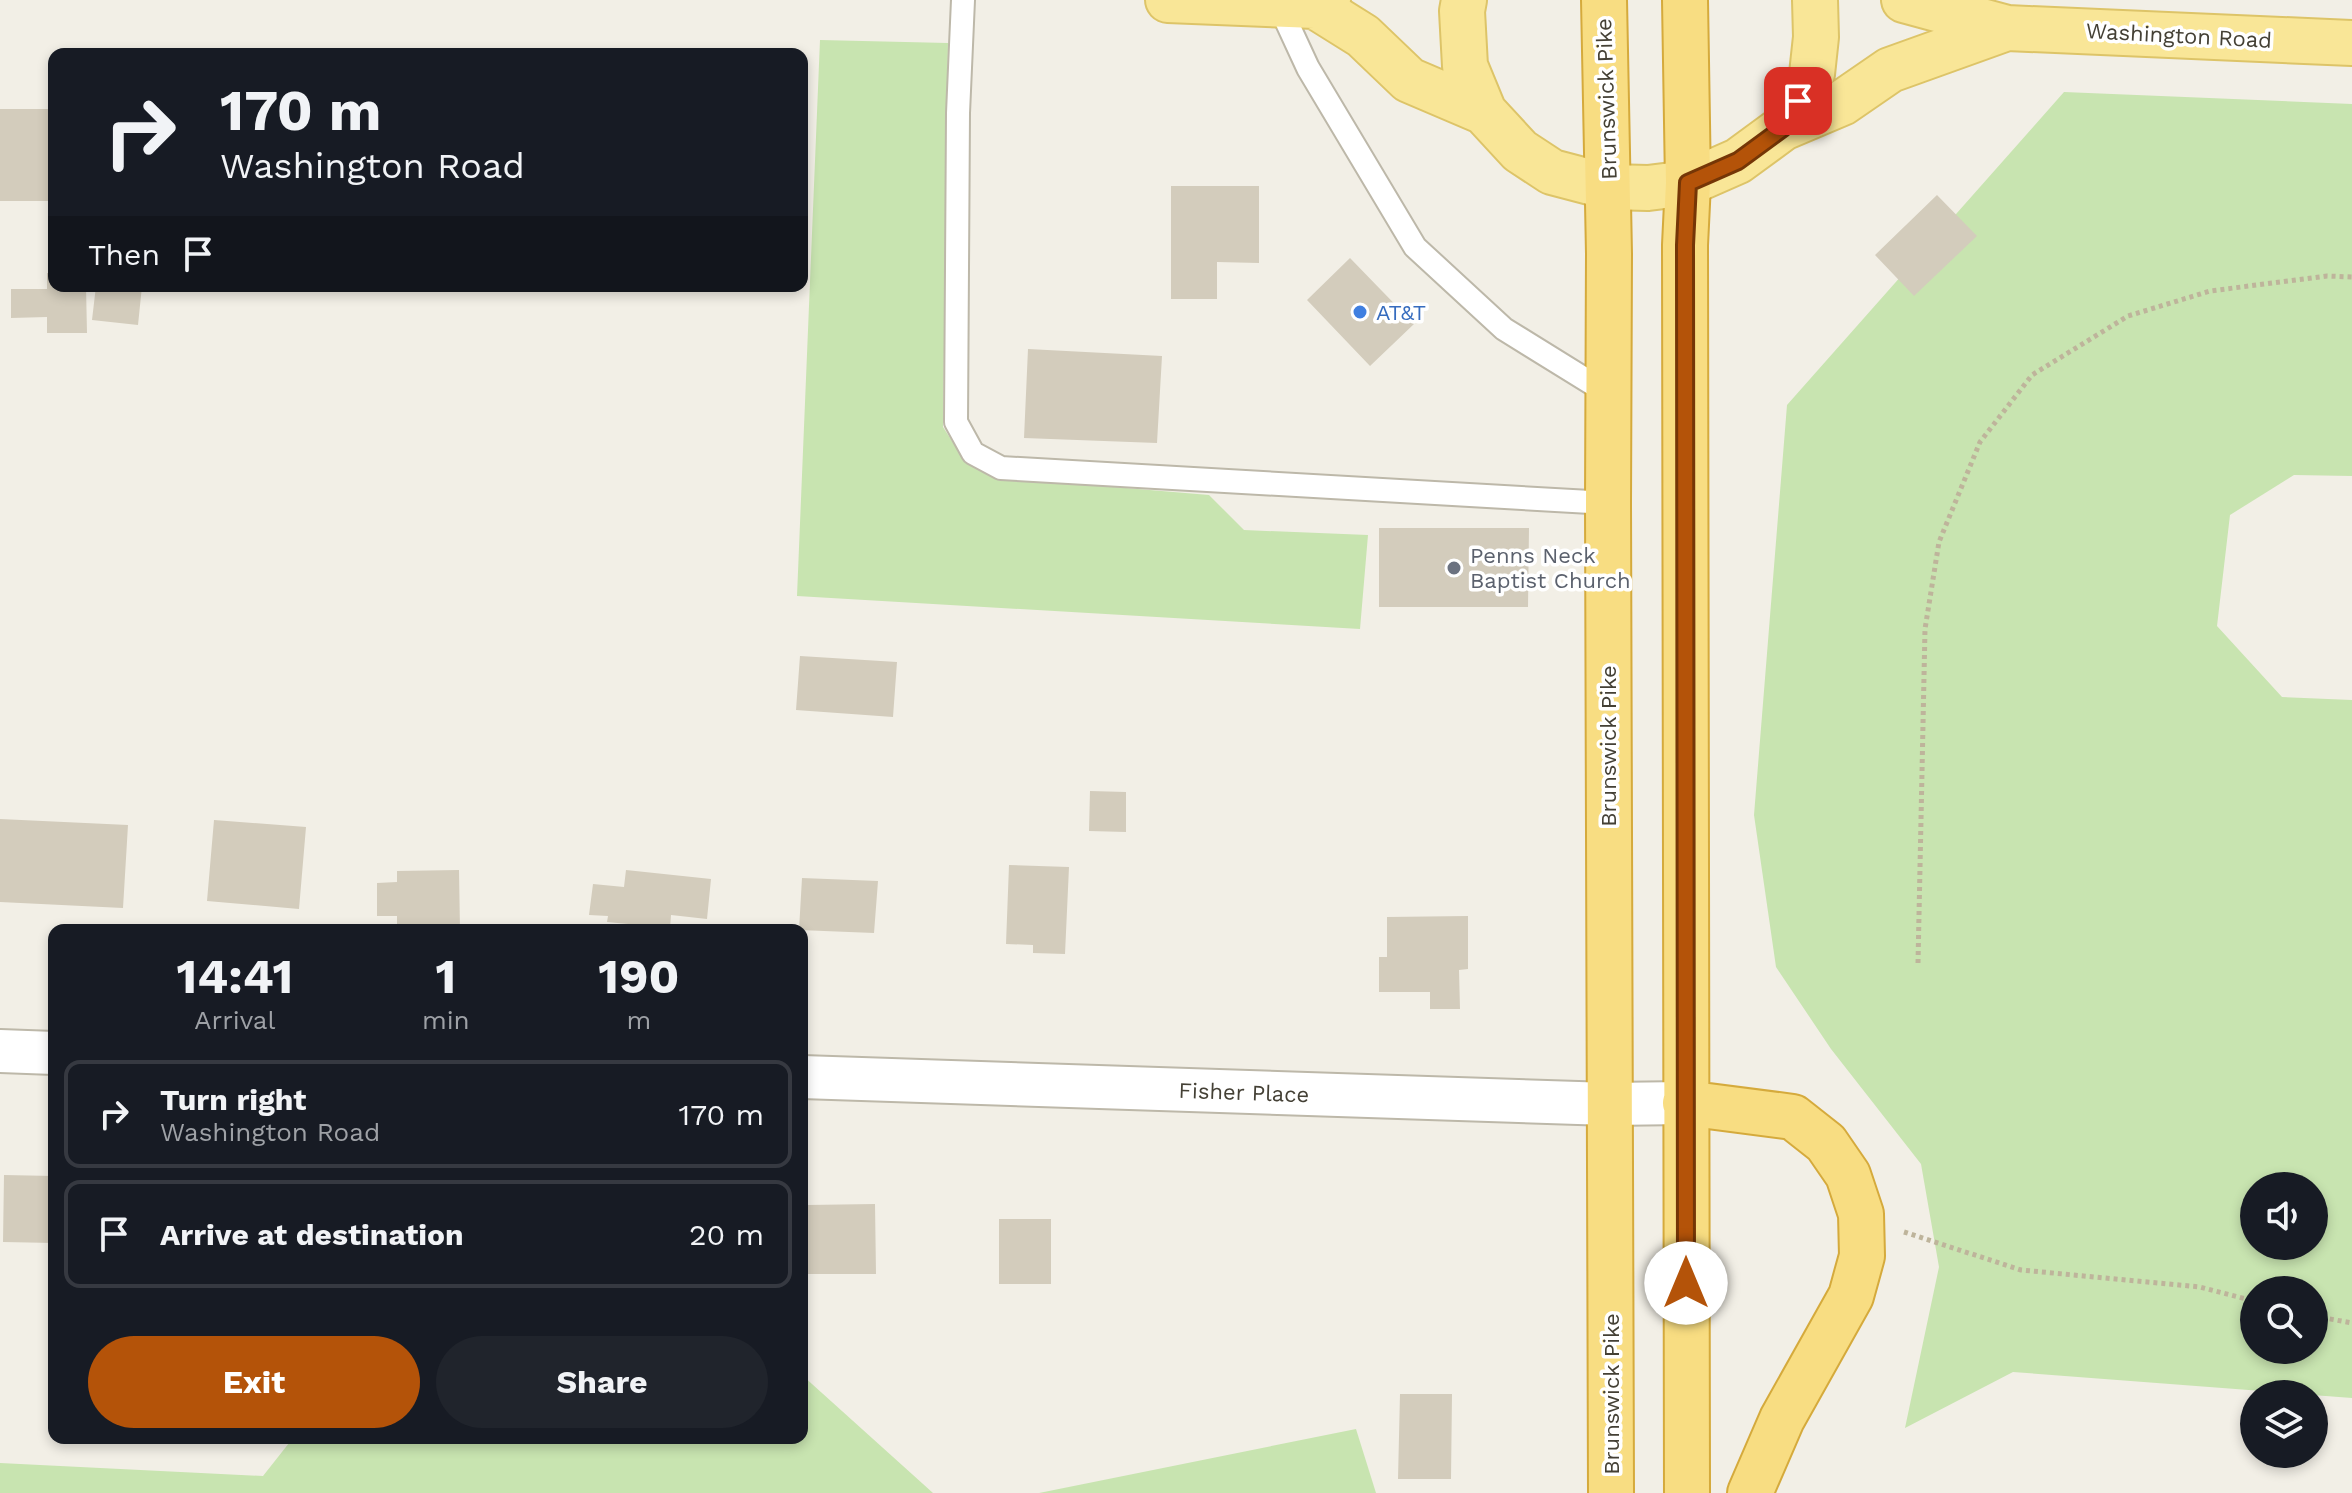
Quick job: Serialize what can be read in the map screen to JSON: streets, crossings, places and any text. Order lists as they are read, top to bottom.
{
  "streets": {
    "highway": ["Brunswick Pike"],
    "main road": ["Washington Road"],
    "street": ["Fisher Place"]
  },
  "crossings": [
    ["Washington Road", "Brunswick Pike"],
    ["Brunswick Pike", "Fisher Place"]
  ],
  "places": ["AT&T", "Penns Neck Baptist Church"],
  "page": {
    "turn": ["170 m", "Washington Road"],
    "then": "Then",
    "eta": [
      "14:41",
      "Arrival",
      "1",
      "min",
      "190",
      "m"
    ],
    "list": [
      {
        "name": "Turn right",
        "note": "Washington Road",
        "value": "170 m"
      },
      {
        "name": "Arrive at destination",
        "value": "20 m"
      }
    ],
    "buttons": ["Exit", "Share"]
  }
}
